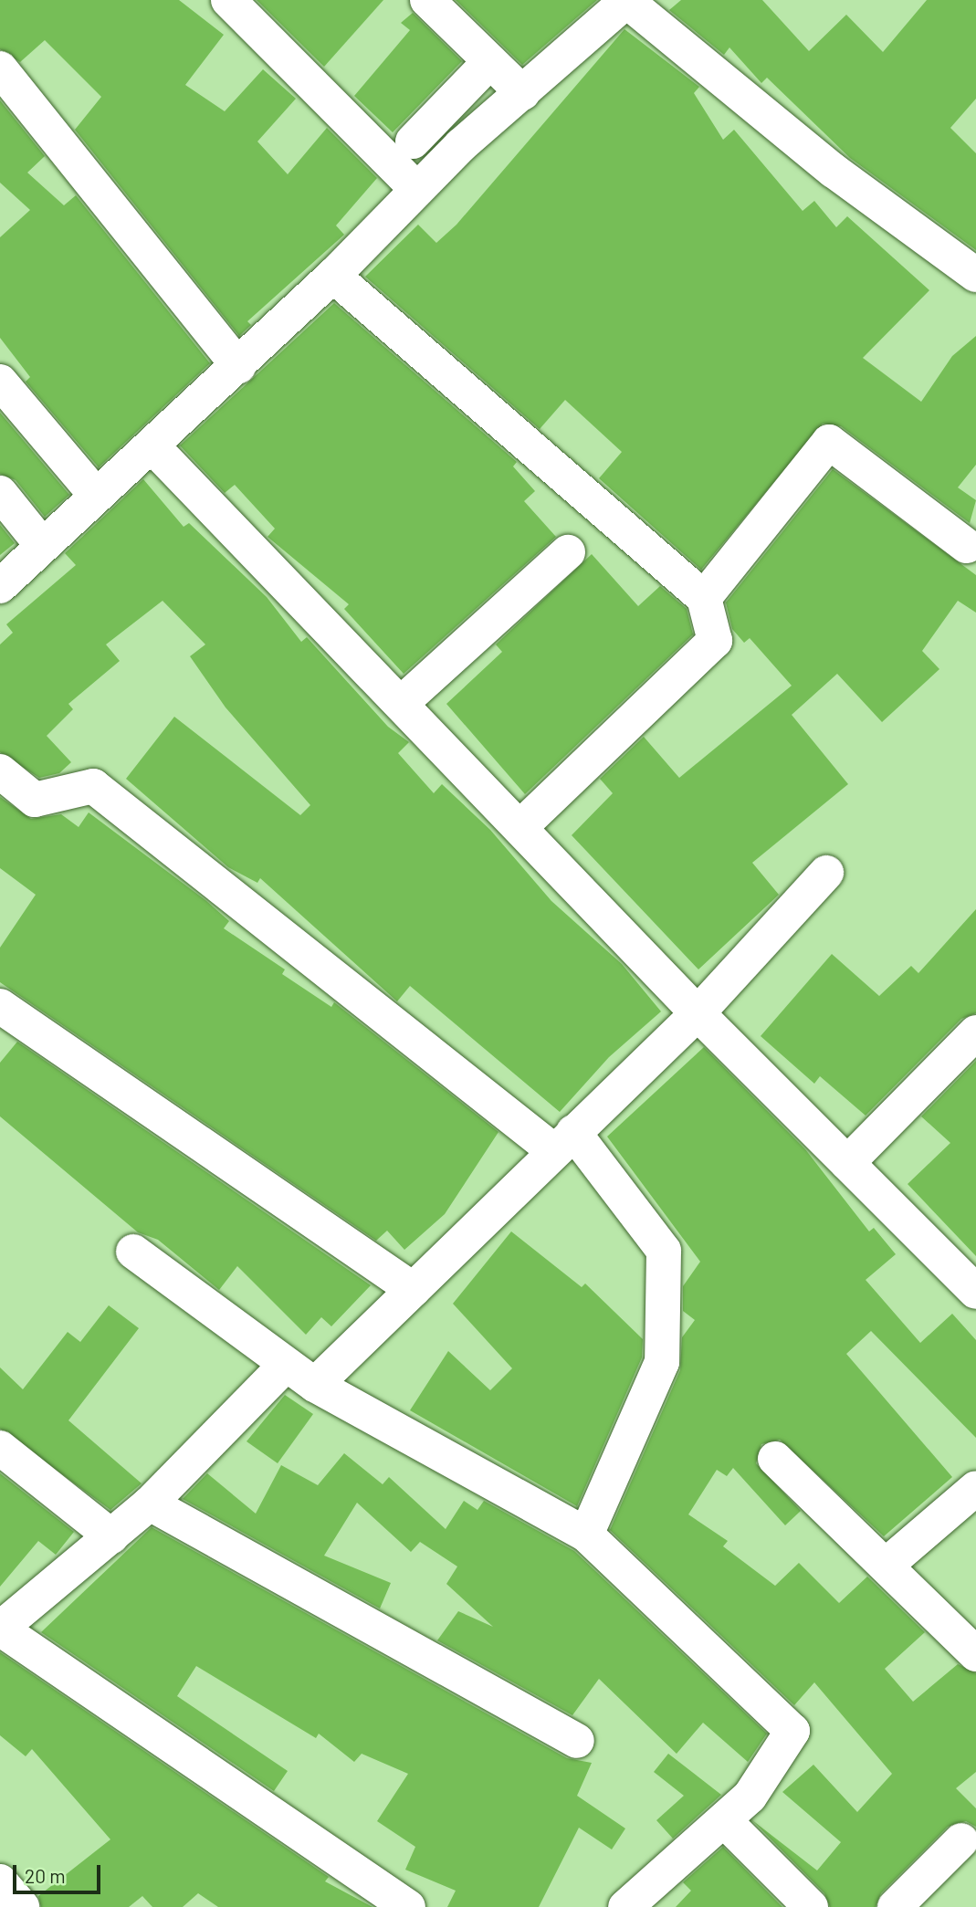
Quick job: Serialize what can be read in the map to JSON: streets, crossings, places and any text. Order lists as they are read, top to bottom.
{
  "scale_bar": "20 m"
}
